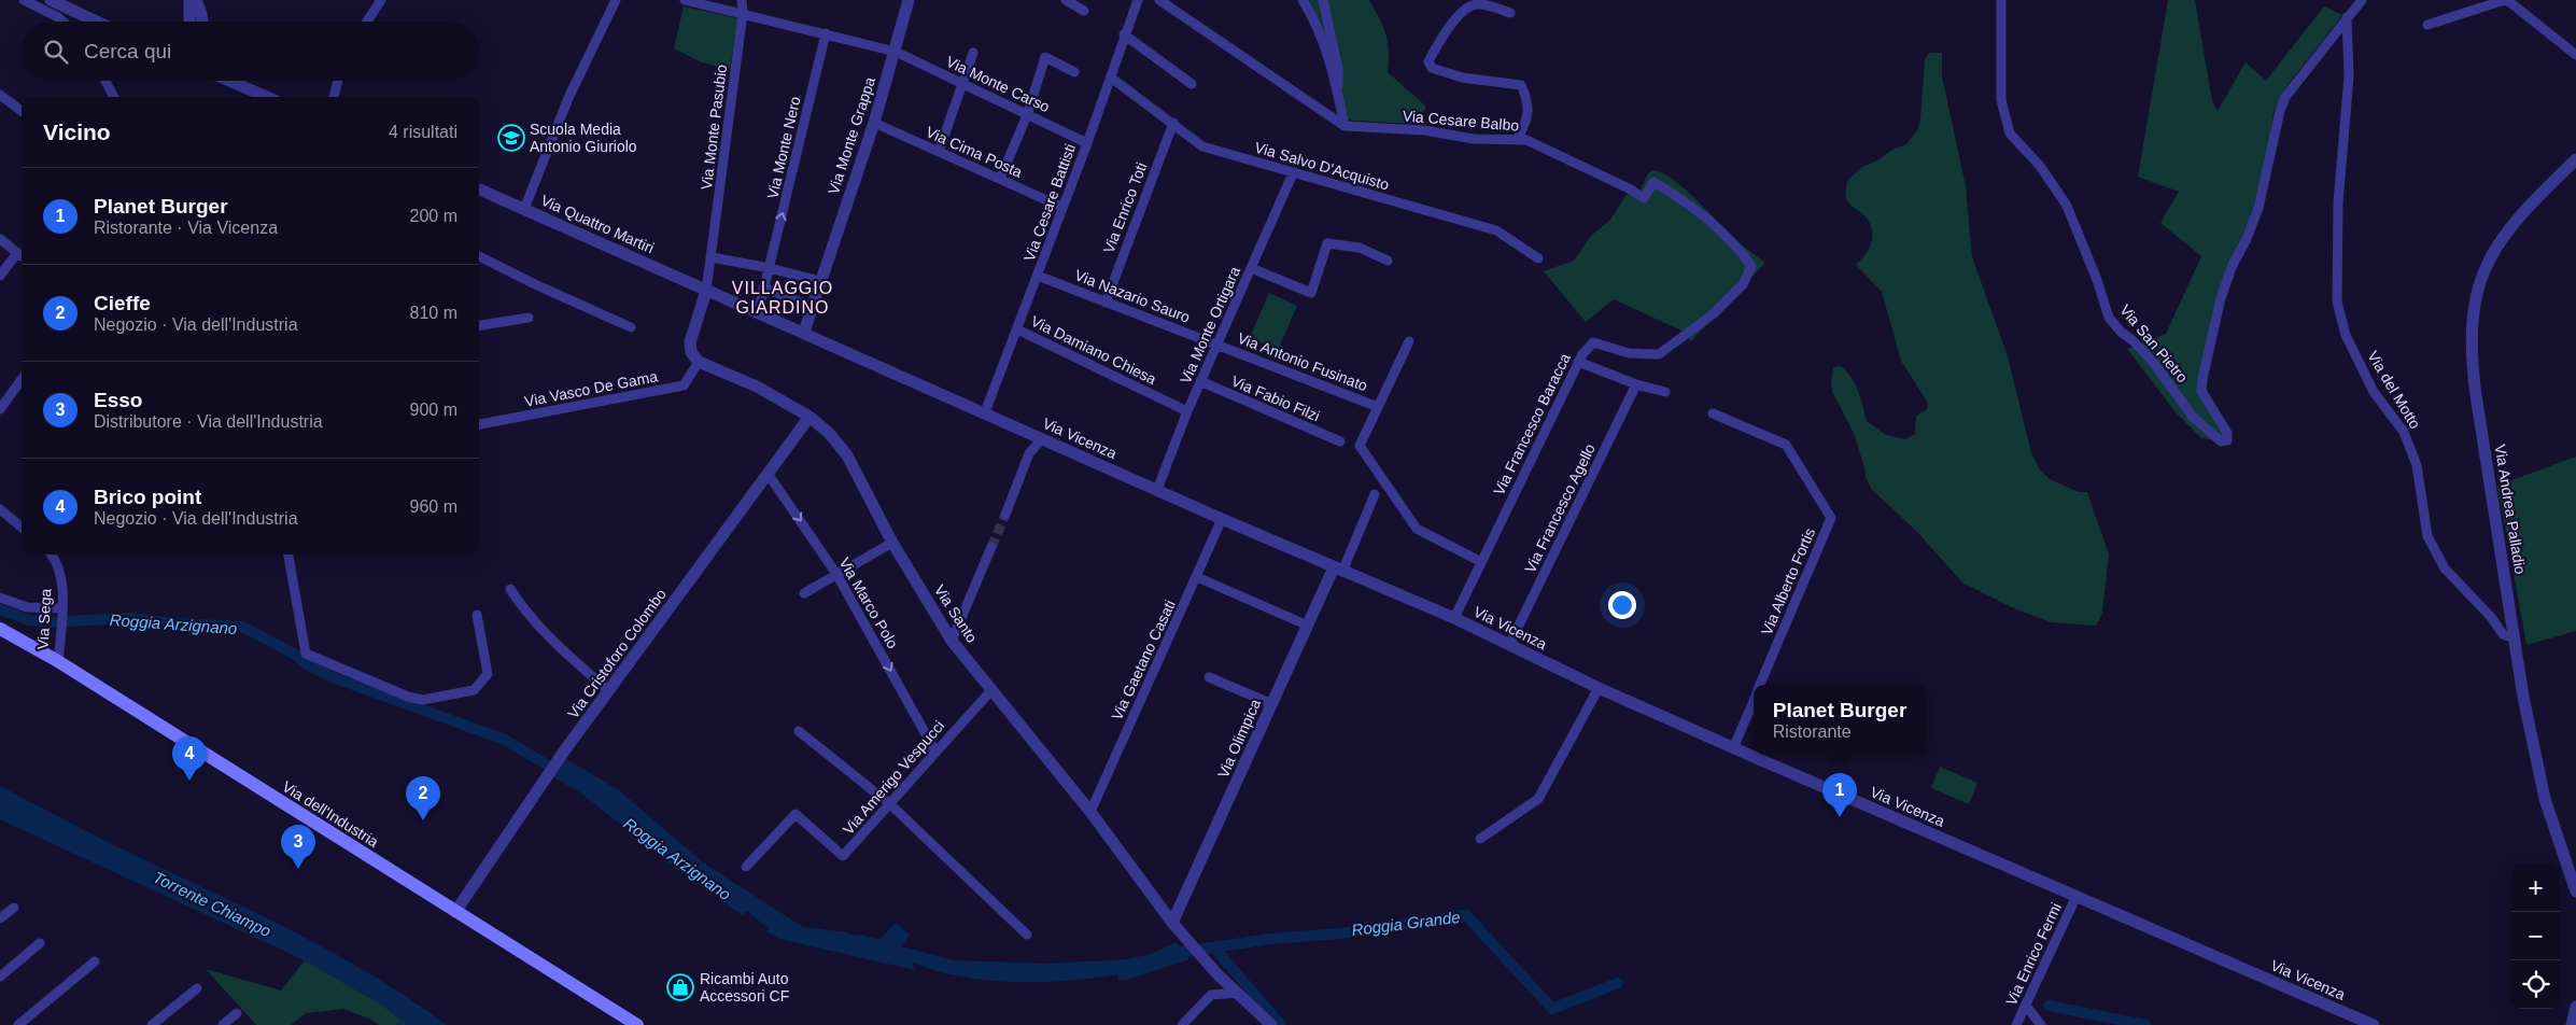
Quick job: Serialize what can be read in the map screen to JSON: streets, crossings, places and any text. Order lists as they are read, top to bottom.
{
  "streets": {
    "main road": ["Via dell'Industria"],
    "street": [
      "Via Monte Carso",
      "Via Cesare Balbo",
      "Via Monte Pasubio",
      "Via Monte Grappa",
      "Via Monte Nero",
      "Via Cima Posta",
      "Via Salvo D'Acquisto",
      "Via Cesare Battisti",
      "Via Enrico Toti",
      "Via Quattro Martiri",
      "Via Nazario Sauro",
      "Via Monte Ortigara",
      "Via San Pietro",
      "Via Damiano Chiesa",
      "Via Antonio Fusinato",
      "Via Vasco De Gama",
      "Via del Motto",
      "Via Fabio Filzi",
      "Via Francesco Baracca",
      "Via Vicenza",
      "Via Francesco Agello",
      "Via Andrea Palladio",
      "Via Alberto Fortis",
      "Via Marco Polo",
      "Via Santo",
      "Via Sega",
      "Via Cristoforo Colombo",
      "Via Gaetano Casati",
      "Via Olimpica",
      "Via Amerigo Vespucci",
      "Via Enrico Fermi"
    ]
  },
  "crossings": [
    ["Via Monte Carso", "Via Monte Pasubio"],
    ["Via Monte Carso", "Via Monte Grappa"],
    ["Via Monte Carso", "Via Monte Nero"],
    ["Via Monte Carso", "Via Cesare Battisti"],
    ["Via Cesare Balbo", "Via Francesco Baracca"],
    ["Via Monte Pasubio", "Via Quattro Martiri"],
    ["Via Monte Grappa", "Via Cima Posta"],
    ["Via Monte Grappa", "Via Vicenza"],
    ["Via Monte Nero", "Via Quattro Martiri"],
    ["Via Monte Nero", "Via Vicenza"],
    ["Via Cima Posta", "Via Cesare Battisti"],
    ["Via Salvo D'Acquisto", "Via Cesare Battisti"],
    ["Via Salvo D'Acquisto", "Via Enrico Toti"],
    ["Via Salvo D'Acquisto", "Via Monte Ortigara"],
    ["Via Cesare Battisti", "Via Nazario Sauro"],
    ["Via Cesare Battisti", "Via Damiano Chiesa"],
    ["Via Cesare Battisti", "Via Vicenza"],
    ["Via Enrico Toti", "Via Nazario Sauro"],
    ["Via Quattro Martiri", "Via Vicenza"],
    ["Via Nazario Sauro", "Via Monte Ortigara"],
    ["Via Nazario Sauro", "Via Antonio Fusinato"],
    ["Via Monte Ortigara", "Via Damiano Chiesa"],
    ["Via Monte Ortigara", "Via Antonio Fusinato"],
    ["Via Monte Ortigara", "Via Fabio Filzi"],
    ["Via Monte Ortigara", "Via Vicenza"],
    ["Via San Pietro", "Via del Motto"],
    ["Via Antonio Fusinato", "Via Francesco Baracca"],
    ["Via Vasco De Gama", "Via Santo"],
    ["Via del Motto", "Via Andrea Palladio"],
    ["Via Francesco Baracca", "Via Vicenza"],
    ["Via Vicenza", "Via Francesco Agello"],
    ["Via Vicenza", "Via Alberto Fortis"],
    ["Via Vicenza", "Via Gaetano Casati"],
    ["Via Vicenza", "Via Olimpica"],
    ["Via Vicenza", "Via Enrico Fermi"],
    ["Via Marco Polo", "Via Cristoforo Colombo"],
    ["Via Marco Polo", "Via Amerigo Vespucci"],
    ["Via Santo", "Via Cristoforo Colombo"],
    ["Via Santo", "Via Gaetano Casati"],
    ["Via Santo", "Via Olimpica"],
    ["Via Santo", "Via Amerigo Vespucci"],
    ["Via Sega", "Via dell'Industria"],
    ["Via Cristoforo Colombo", "Via dell'Industria"]
  ],
  "one_way": ["Via Monte Nero", "Via Marco Polo"],
  "districts": ["VILLAGGIO GIARDINO"],
  "water": ["Roggia Arzignano", "Torrente Chiampo", "Roggia Grande"],
  "places": {
    "school or university": ["Scuola Media Antonio Giuriolo"],
    "shop": ["Ricambi Auto Accessori CF"]
  },
  "page": {
    "search": "Cerca qui",
    "heading": ["Vicino", "4 risultati"],
    "list": [
      {
        "mark": "1",
        "name": "Planet Burger",
        "note": "Ristorante · Via Vicenza",
        "value": "200 m"
      },
      {
        "mark": "2",
        "name": "Cieffe",
        "note": "Negozio · Via dell'Industria",
        "value": "810 m"
      },
      {
        "mark": "3",
        "name": "Esso",
        "note": "Distributore · Via dell'Industria",
        "value": "900 m"
      },
      {
        "mark": "4",
        "name": "Brico point",
        "note": "Negozio · Via dell'Industria",
        "value": "960 m"
      }
    ],
    "popup": ["Planet Burger", "Ristorante"],
    "pins": [
      "4",
      "1",
      "2",
      "3"
    ],
    "map_buttons": ["+", "−"]
  }
}
